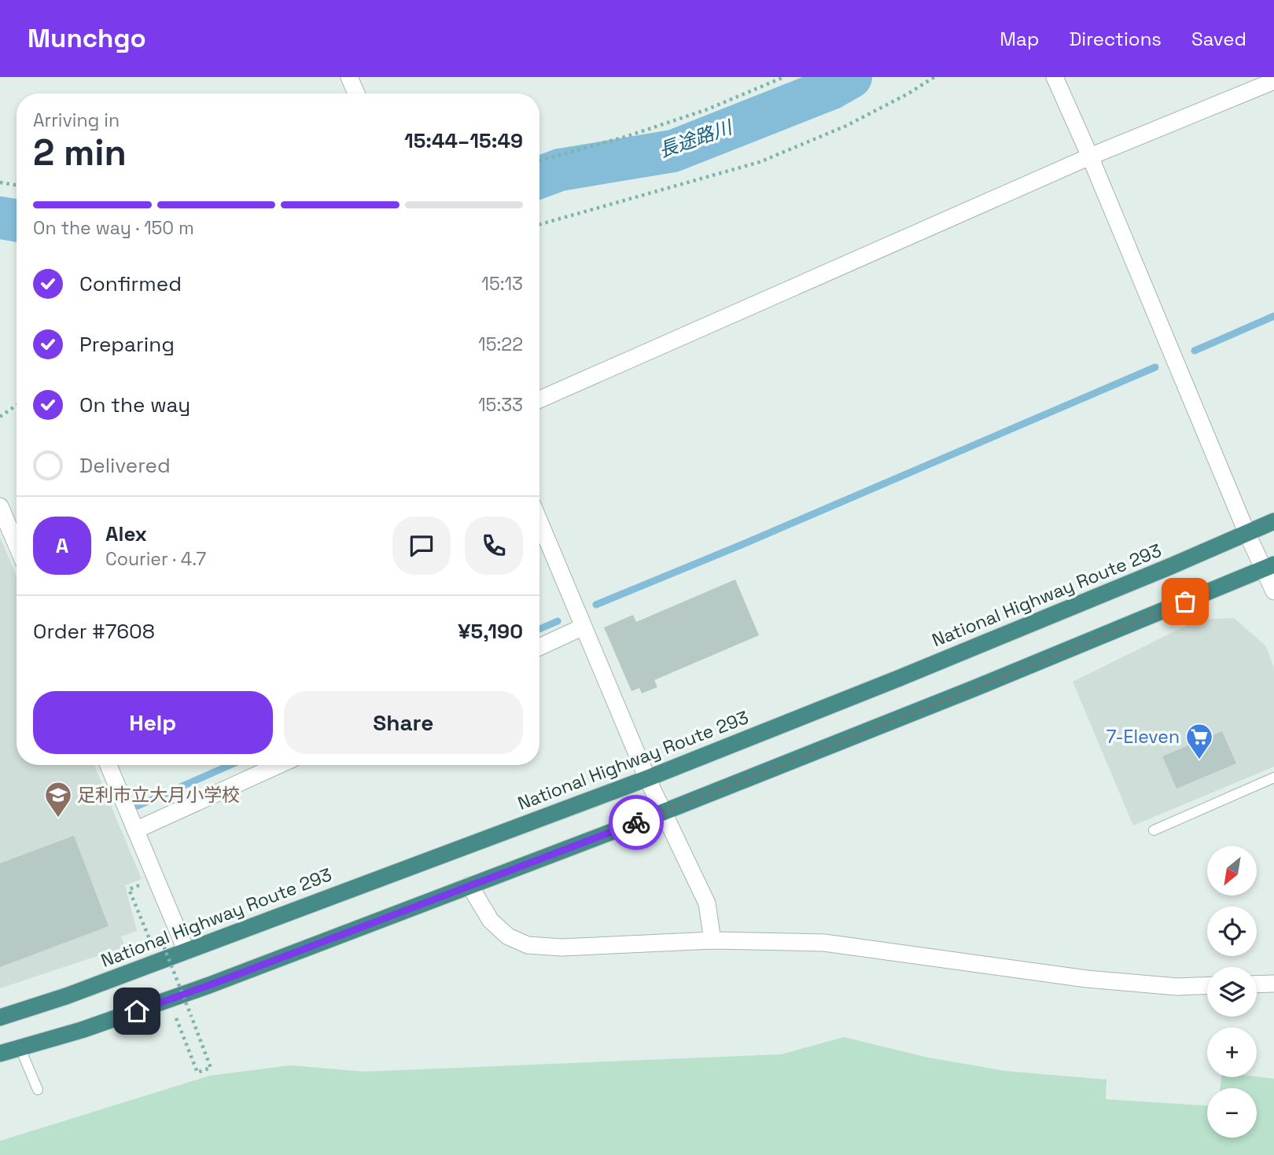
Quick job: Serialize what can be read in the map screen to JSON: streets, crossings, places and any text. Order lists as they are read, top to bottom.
{
  "streets": {
    "highway": ["National Highway Route 293"]
  },
  "water": ["長途路川"],
  "places": {
    "supermarket": ["7-Eleven"],
    "school or university": ["足利市立大月小学校"]
  },
  "north": "bottom left",
  "page": {
    "header": "Munchgo",
    "nav": ["Map", "Directions", "Saved"],
    "heading": ["2 min", "Arriving in", "15:44–15:49"],
    "panel": [
      "Alex",
      "Courier · 4.7",
      "Order #7608",
      "¥5,190"
    ],
    "bar": "On the way · 150 m",
    "list": [
      ["Confirmed", "15:13"],
      ["Preparing", "15:22"],
      ["On the way", "15:33"],
      "Delivered"
    ],
    "round": "A",
    "buttons": ["Help", "Share"],
    "map_buttons": ["+", "−"]
  }
}
